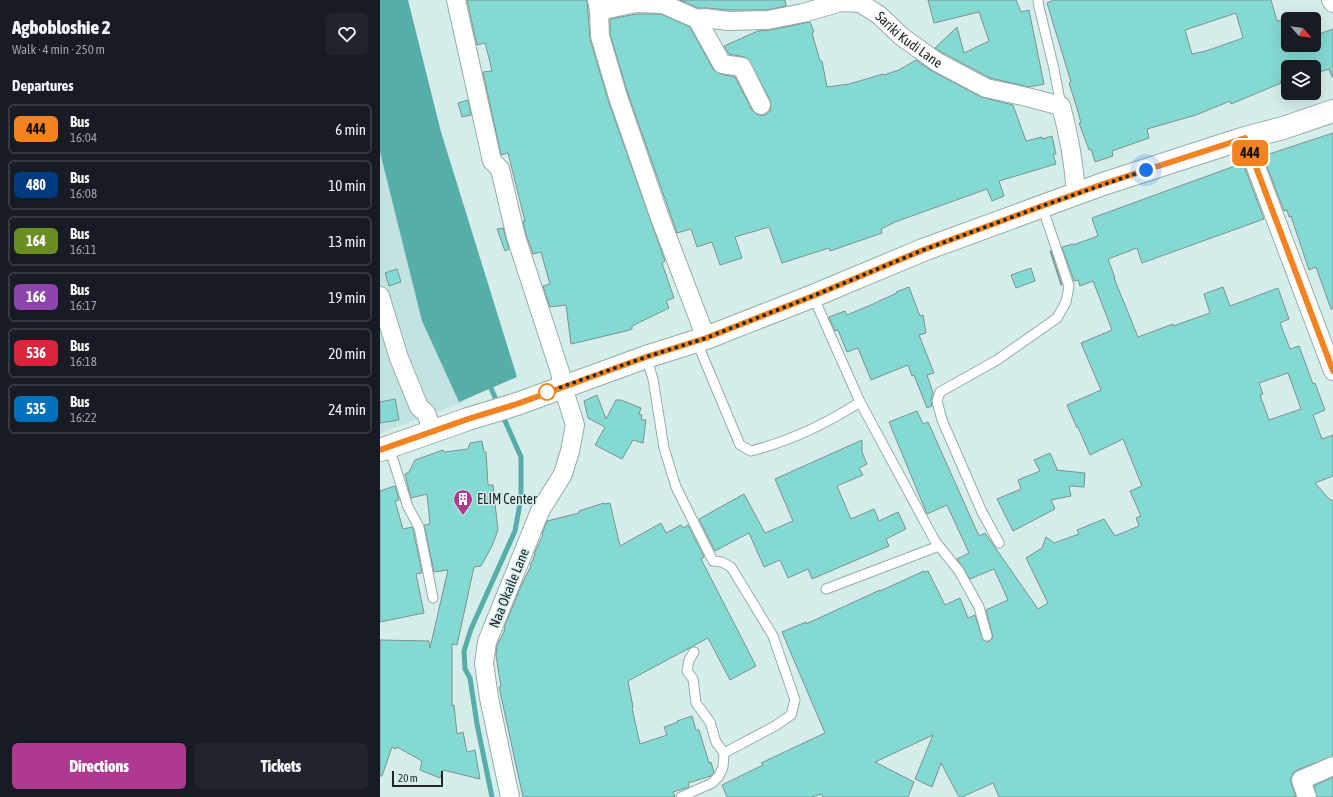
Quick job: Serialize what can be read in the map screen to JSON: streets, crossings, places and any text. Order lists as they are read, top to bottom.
{
  "streets": {
    "street": ["Sariki Kudi Lane", "Naa Okaile Lane"]
  },
  "places": {
    "building": ["ELIM Center"]
  },
  "lines": ["bus line 444"],
  "scale_bar": "20 m",
  "north": "bottom right",
  "page": {
    "heading": [
      ["Agbobloshie 2", "Walk · 4 min · 250 m"],
      "Departures"
    ],
    "on_map": "444",
    "list": [
      {
        "mark": "444",
        "name": "Bus",
        "note": "16:04",
        "value": "6 min"
      },
      {
        "mark": "480",
        "name": "Bus",
        "note": "16:08",
        "value": "10 min"
      },
      {
        "mark": "164",
        "name": "Bus",
        "note": "16:11",
        "value": "13 min"
      },
      {
        "mark": "166",
        "name": "Bus",
        "note": "16:17",
        "value": "19 min"
      },
      {
        "mark": "536",
        "name": "Bus",
        "note": "16:18",
        "value": "20 min"
      },
      {
        "mark": "535",
        "name": "Bus",
        "note": "16:22",
        "value": "24 min"
      }
    ],
    "buttons": ["Directions", "Tickets"],
    "scale": "20 m"
  }
}
